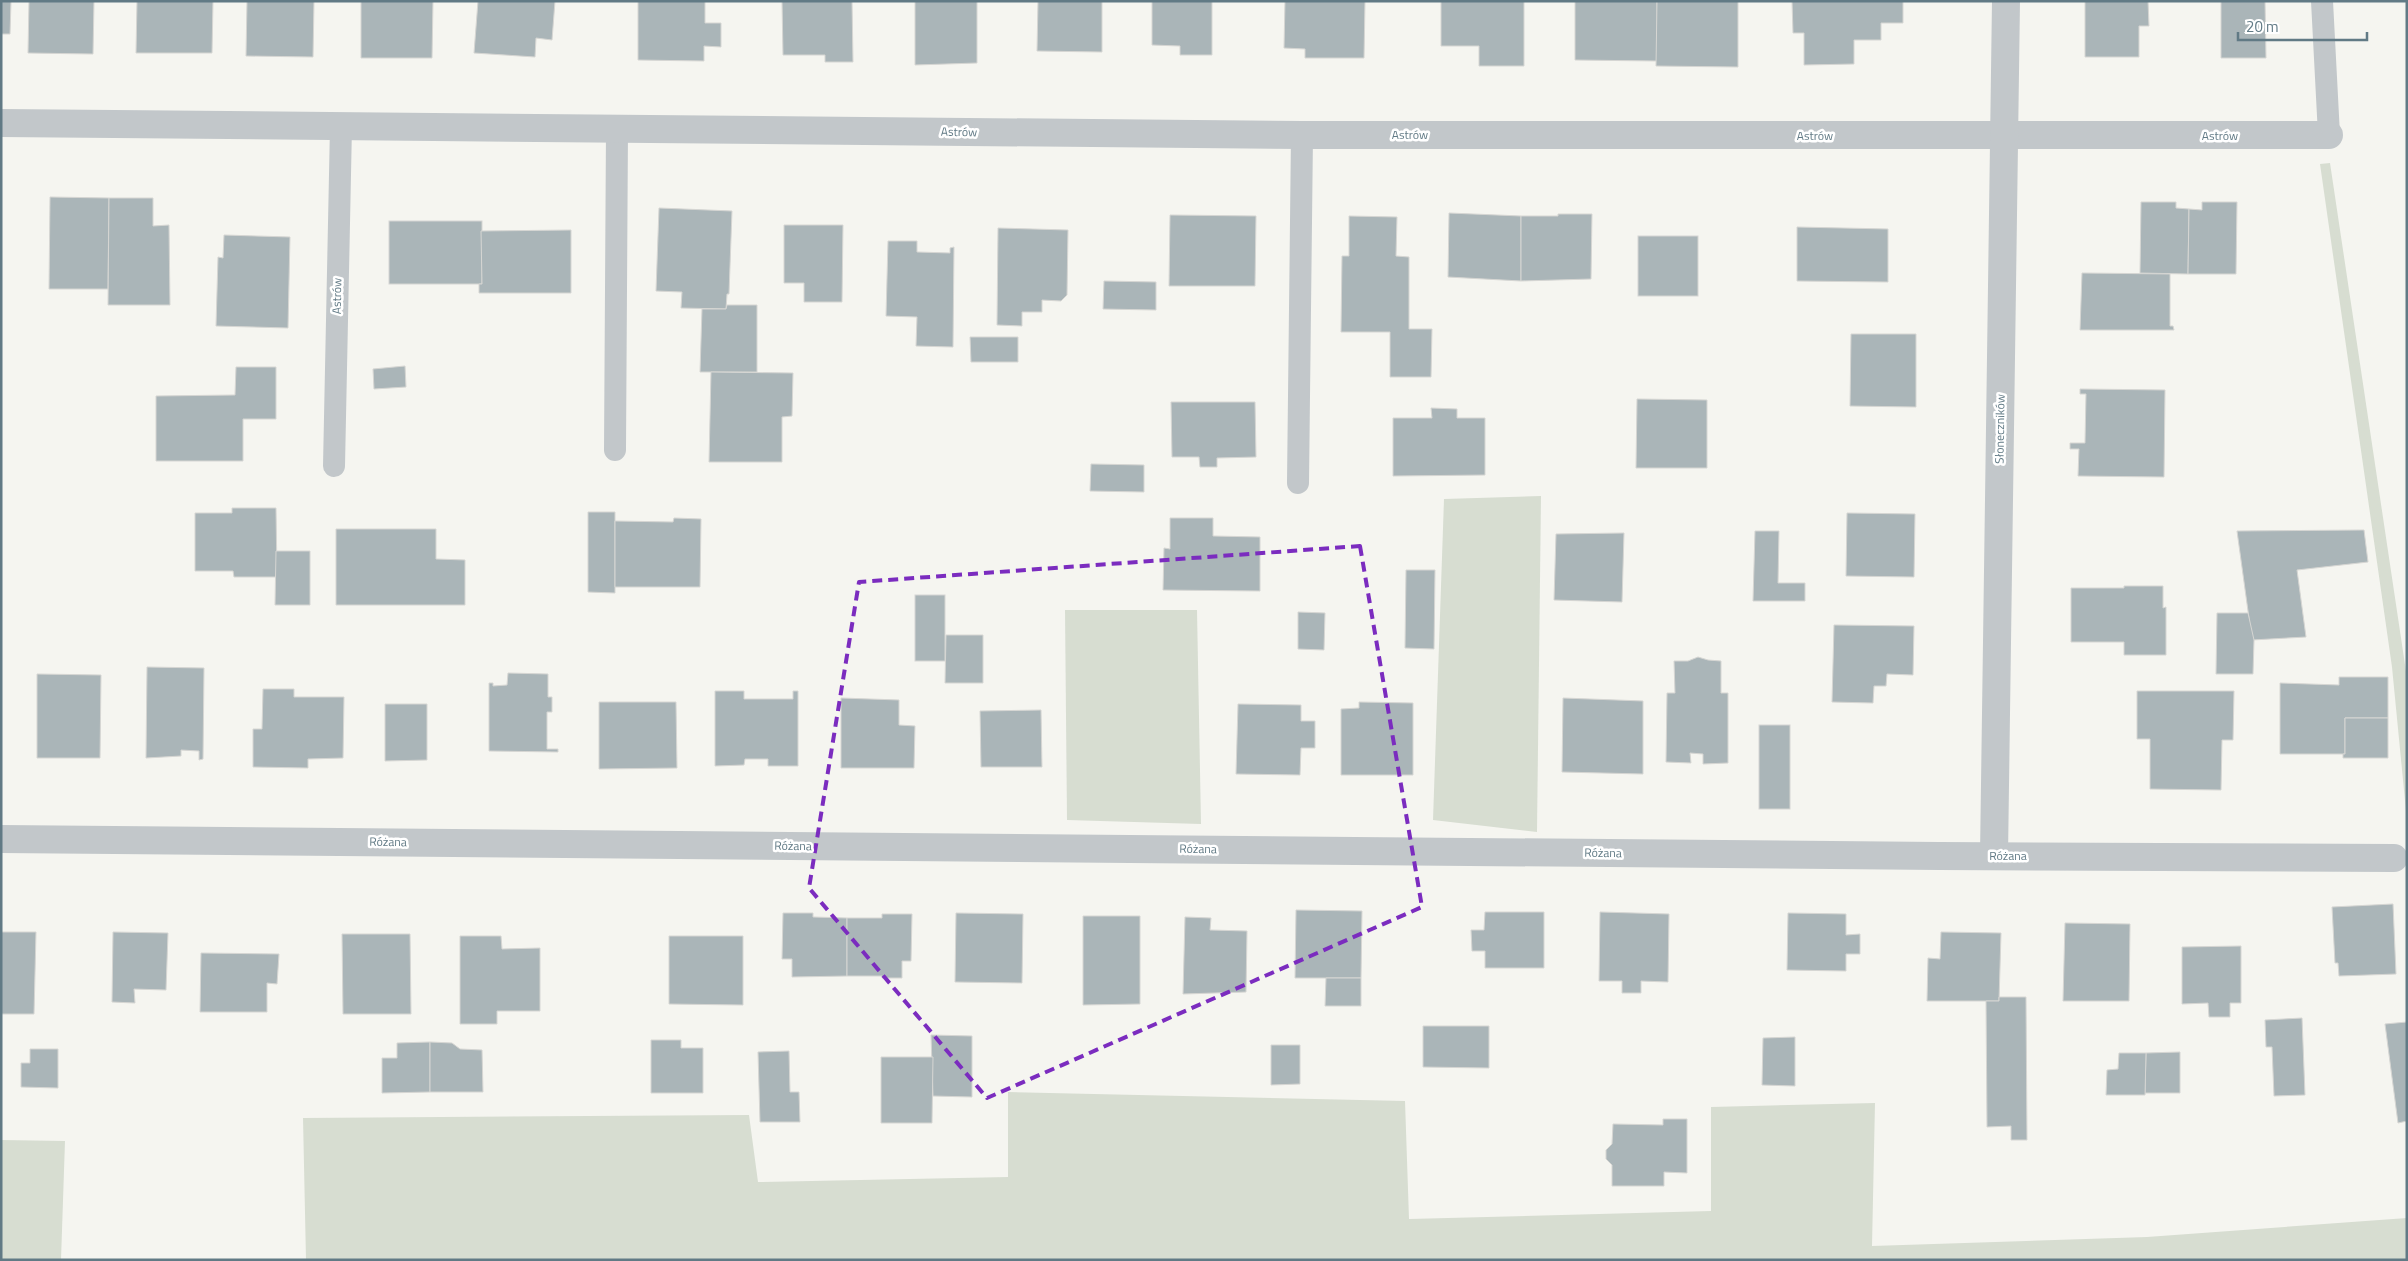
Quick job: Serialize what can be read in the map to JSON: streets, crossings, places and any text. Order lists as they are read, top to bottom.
{
  "streets": {
    "street": ["Astrów", "Słoneczników", "Różana"]
  },
  "crossings": [
    ["Astrów", "Słoneczników"],
    ["Słoneczników", "Różana"]
  ],
  "scale_bar": "20 m"
}
